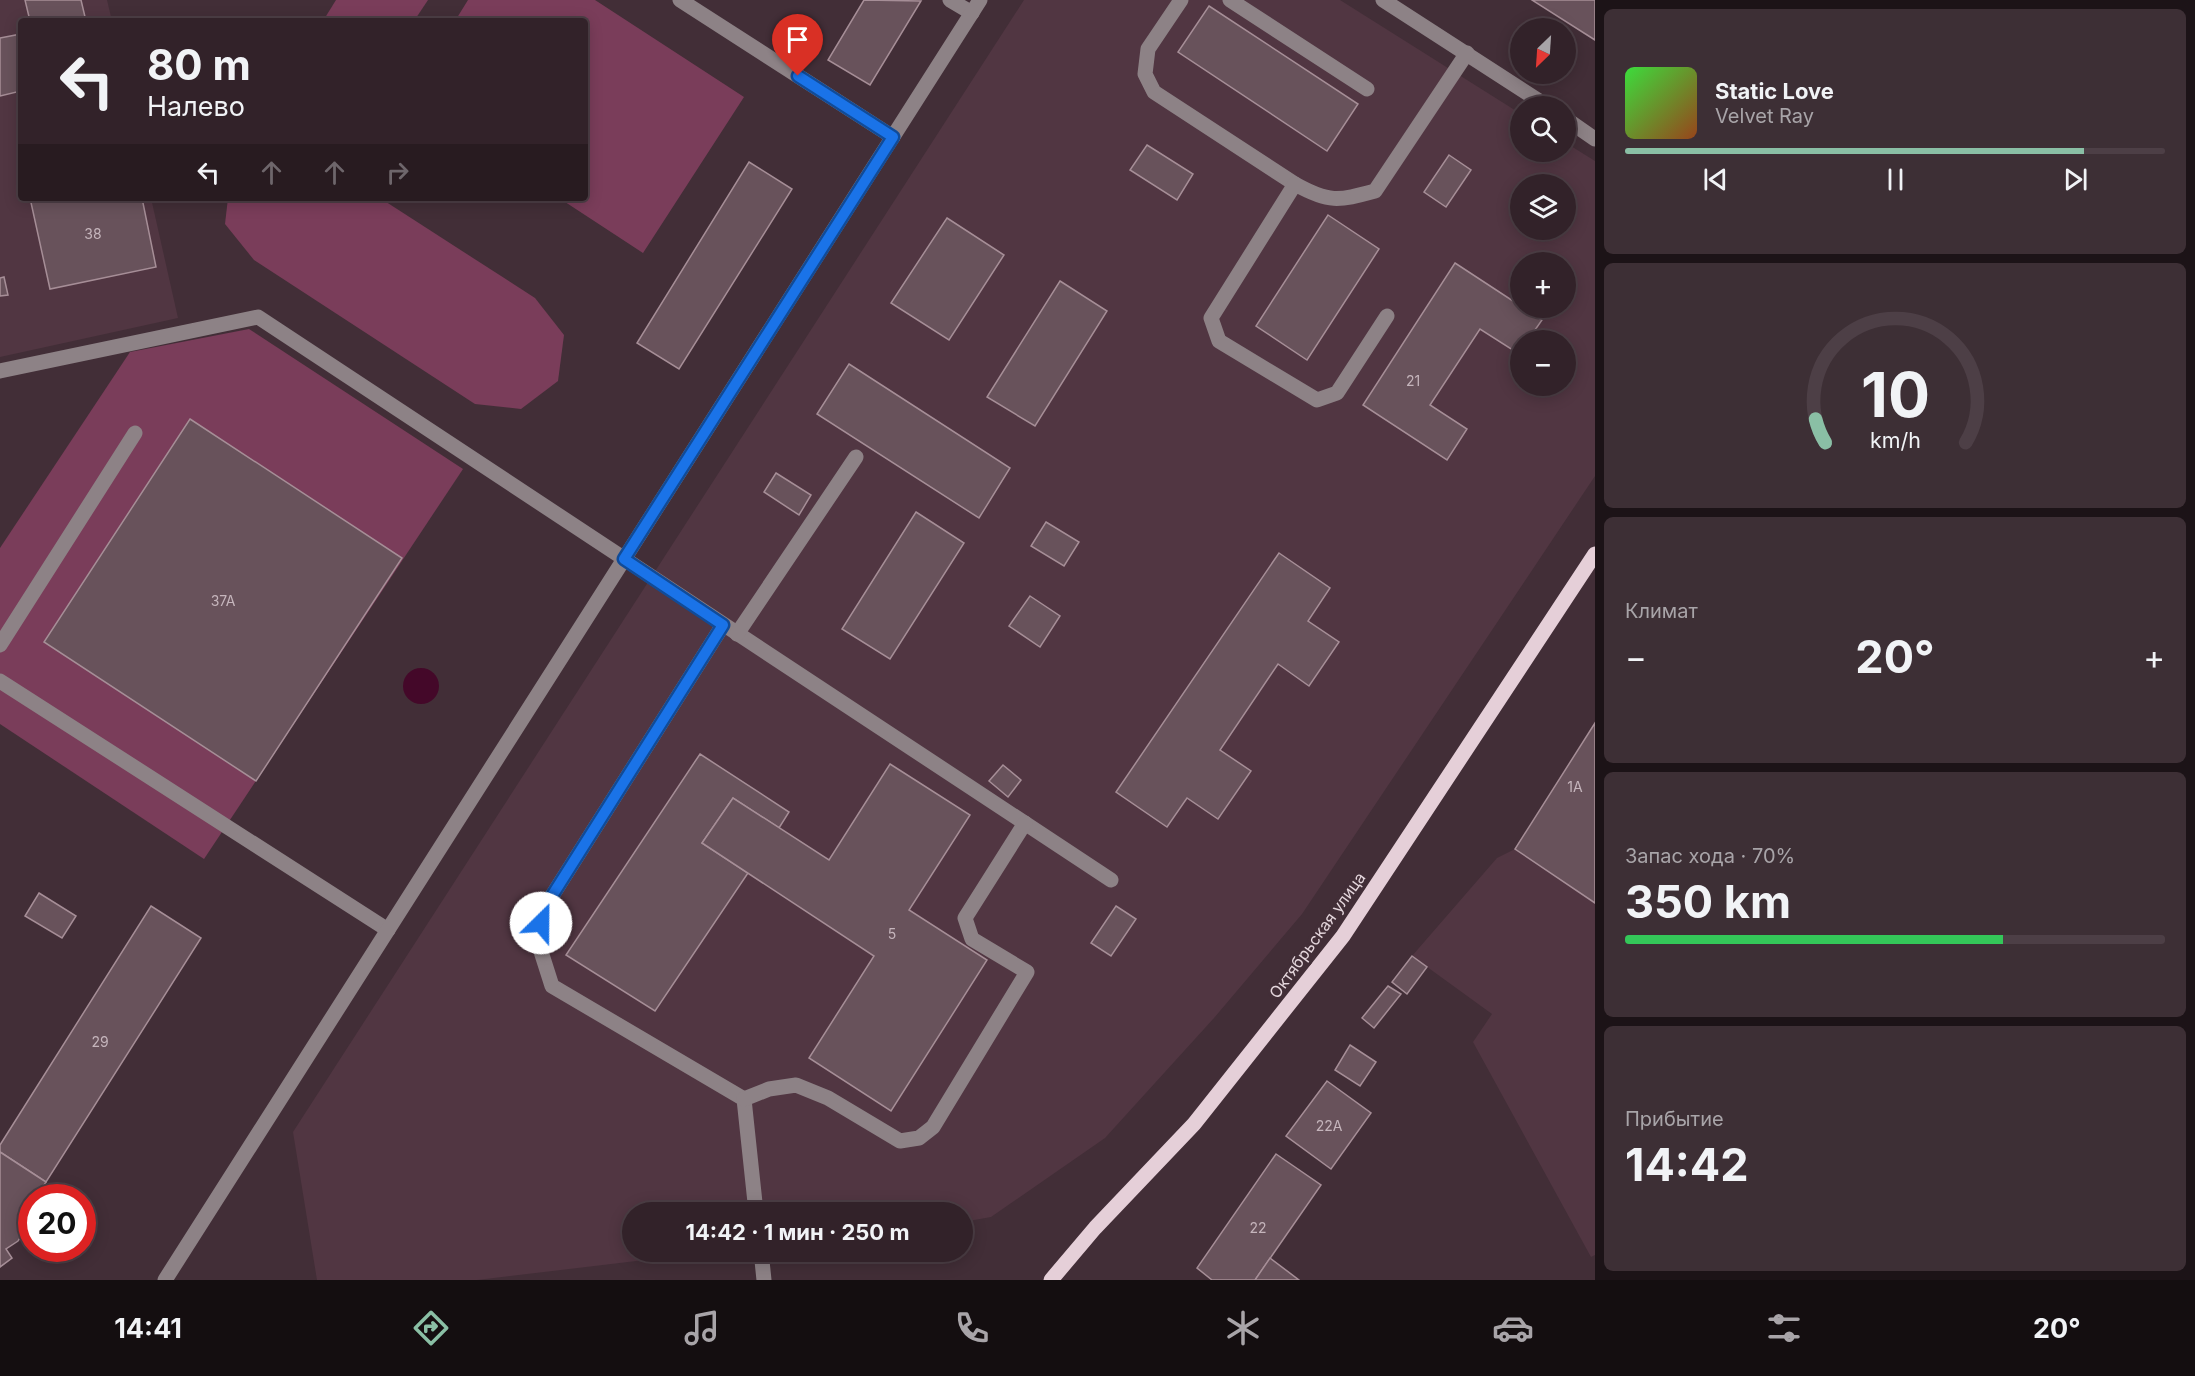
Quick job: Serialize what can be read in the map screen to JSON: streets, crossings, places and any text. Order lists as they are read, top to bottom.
{
  "streets": {
    "main road": ["Октябрьская улица"]
  },
  "house_numbers": [
    "38",
    "21",
    "37А",
    "1А",
    "5",
    "29",
    "22А",
    "22"
  ],
  "north": "bottom left",
  "page": {
    "map_buttons": ["+", "−"],
    "turn": ["80 m", "Налево"],
    "song": ["Static Love", "Velvet Ray"],
    "tile": [
      "Климат",
      ["Запас хода · 70%", "350 km"],
      ["Прибытие", "14:42"]
    ],
    "heat": ["−", "20°", "+"],
    "limit": "20",
    "trip": "14:42 · 1 мин · 250 m",
    "tabs": ["14:41", "20°"],
    "gauge": ["10", "km/h"]
  }
}
